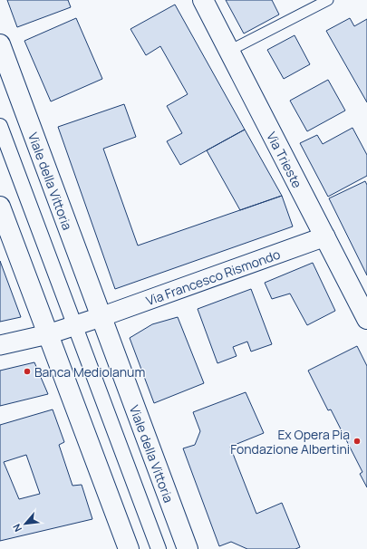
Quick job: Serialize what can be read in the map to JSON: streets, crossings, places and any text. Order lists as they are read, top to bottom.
{
  "streets": {
    "street": ["Via Trieste", "Viale della Vittoria", "Via Francesco Rismondo"]
  },
  "crossings": [
    ["Via Trieste", "Via Francesco Rismondo"],
    ["Viale della Vittoria", "Via Francesco Rismondo"]
  ],
  "places": ["Banca Mediolanum", "Ex Opera Pia Fondazione Albertini"],
  "north": "bottom left"
}
